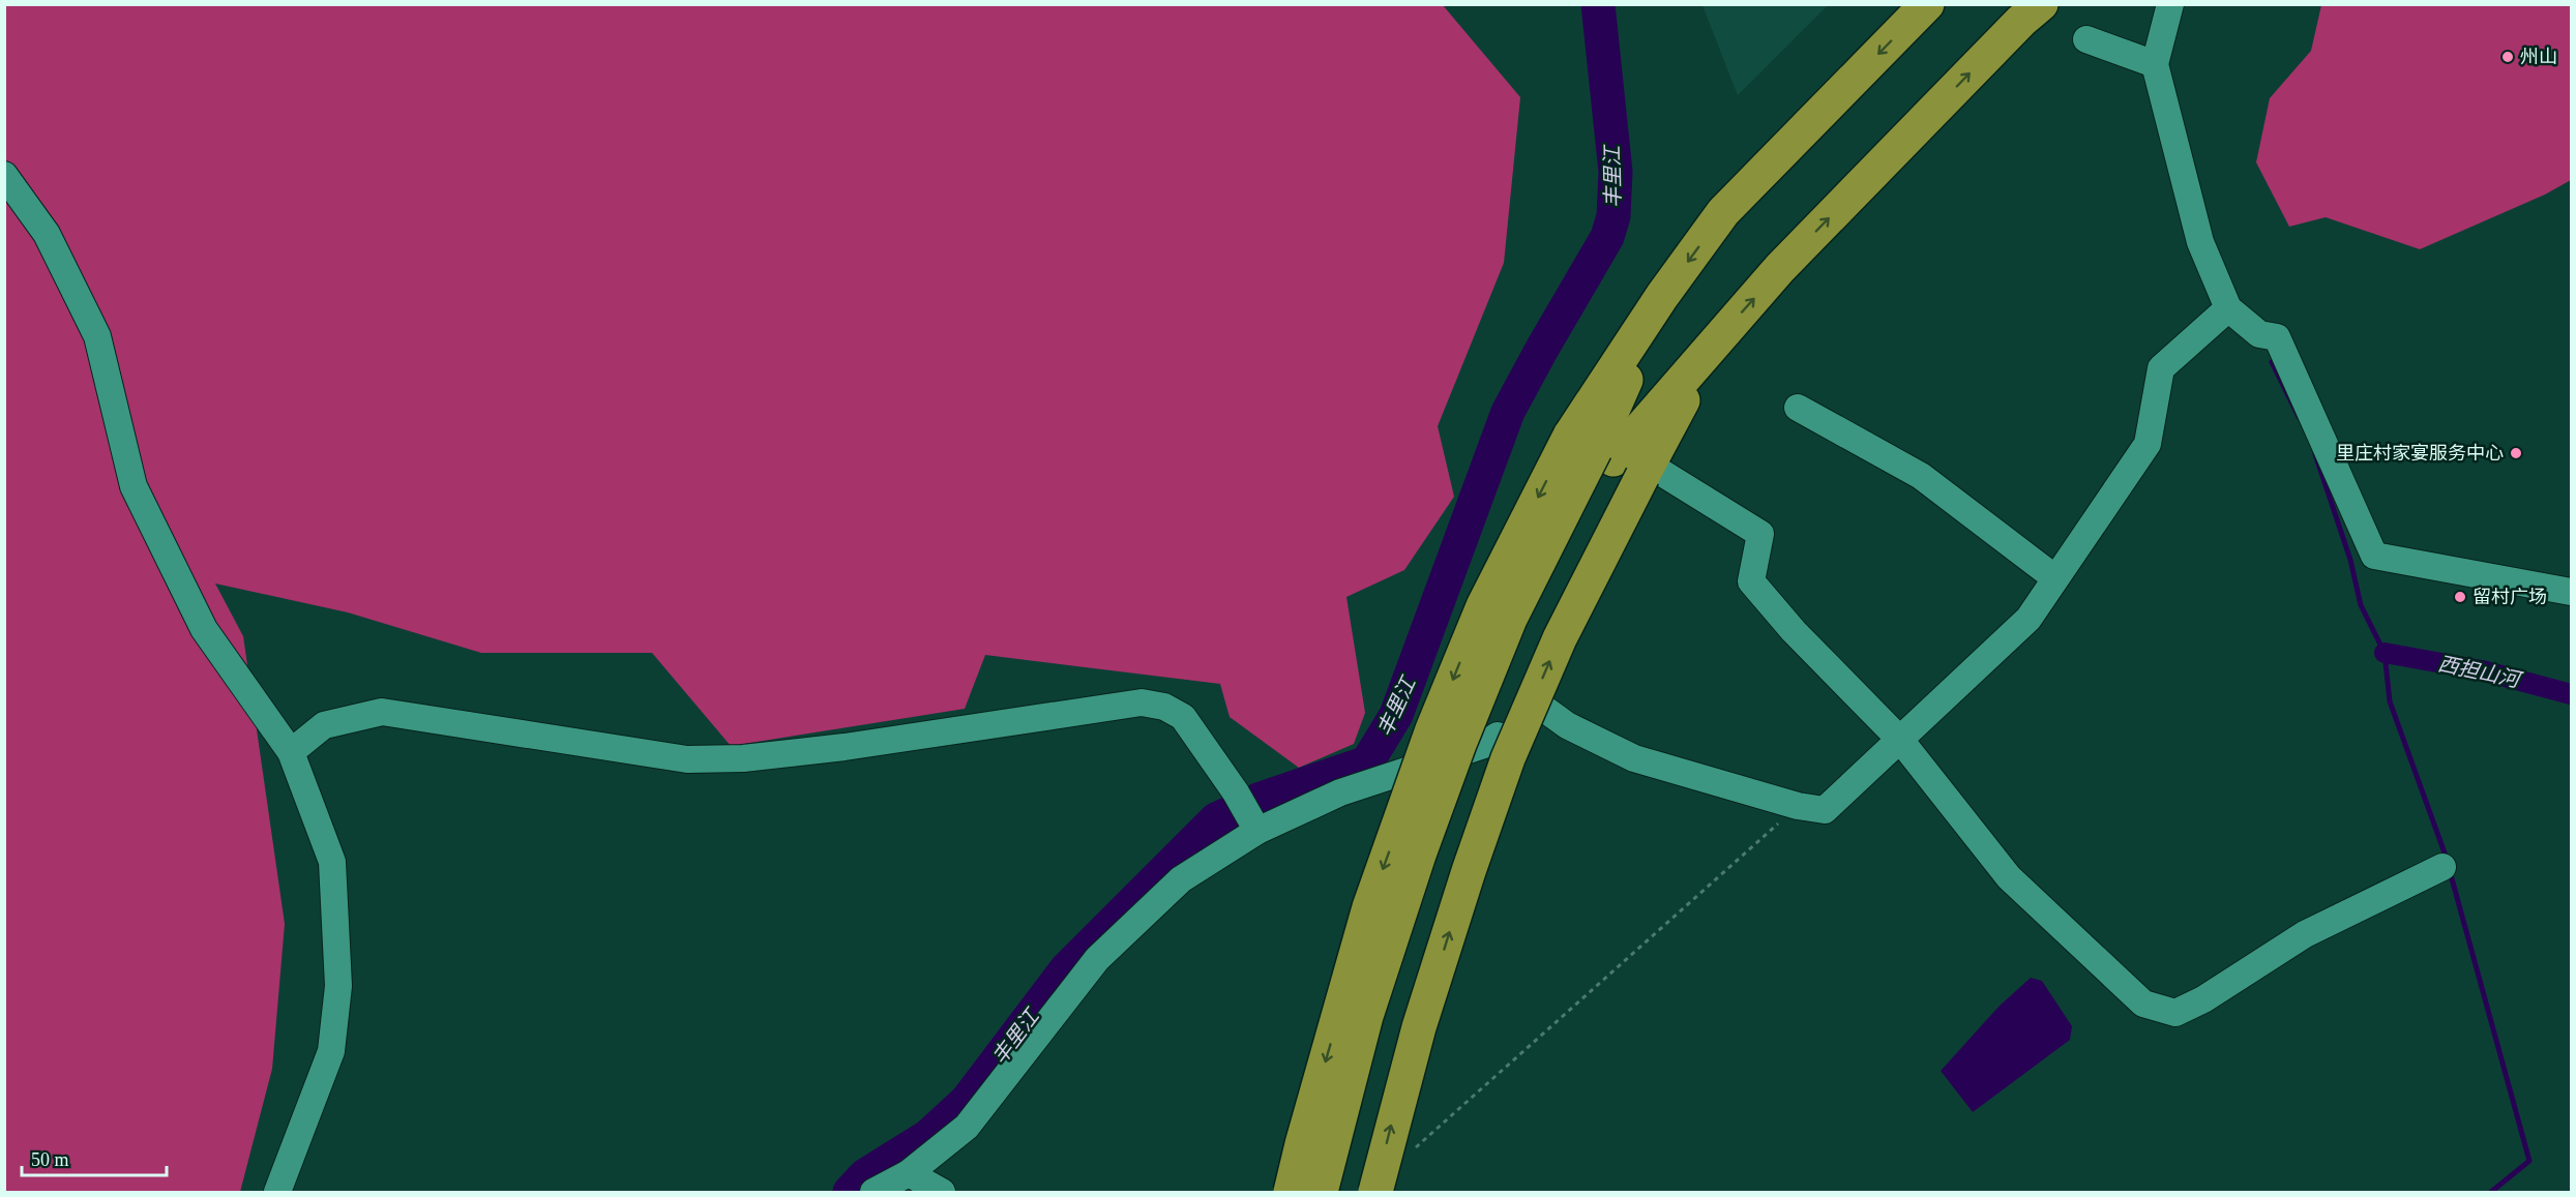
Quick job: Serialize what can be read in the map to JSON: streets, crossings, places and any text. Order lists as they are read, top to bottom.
{
  "water": ["丰里江", "西担山河"],
  "places": ["州山", "里庄村家宴服务中心", "留村广场"],
  "scale_bar": "50 m"
}
